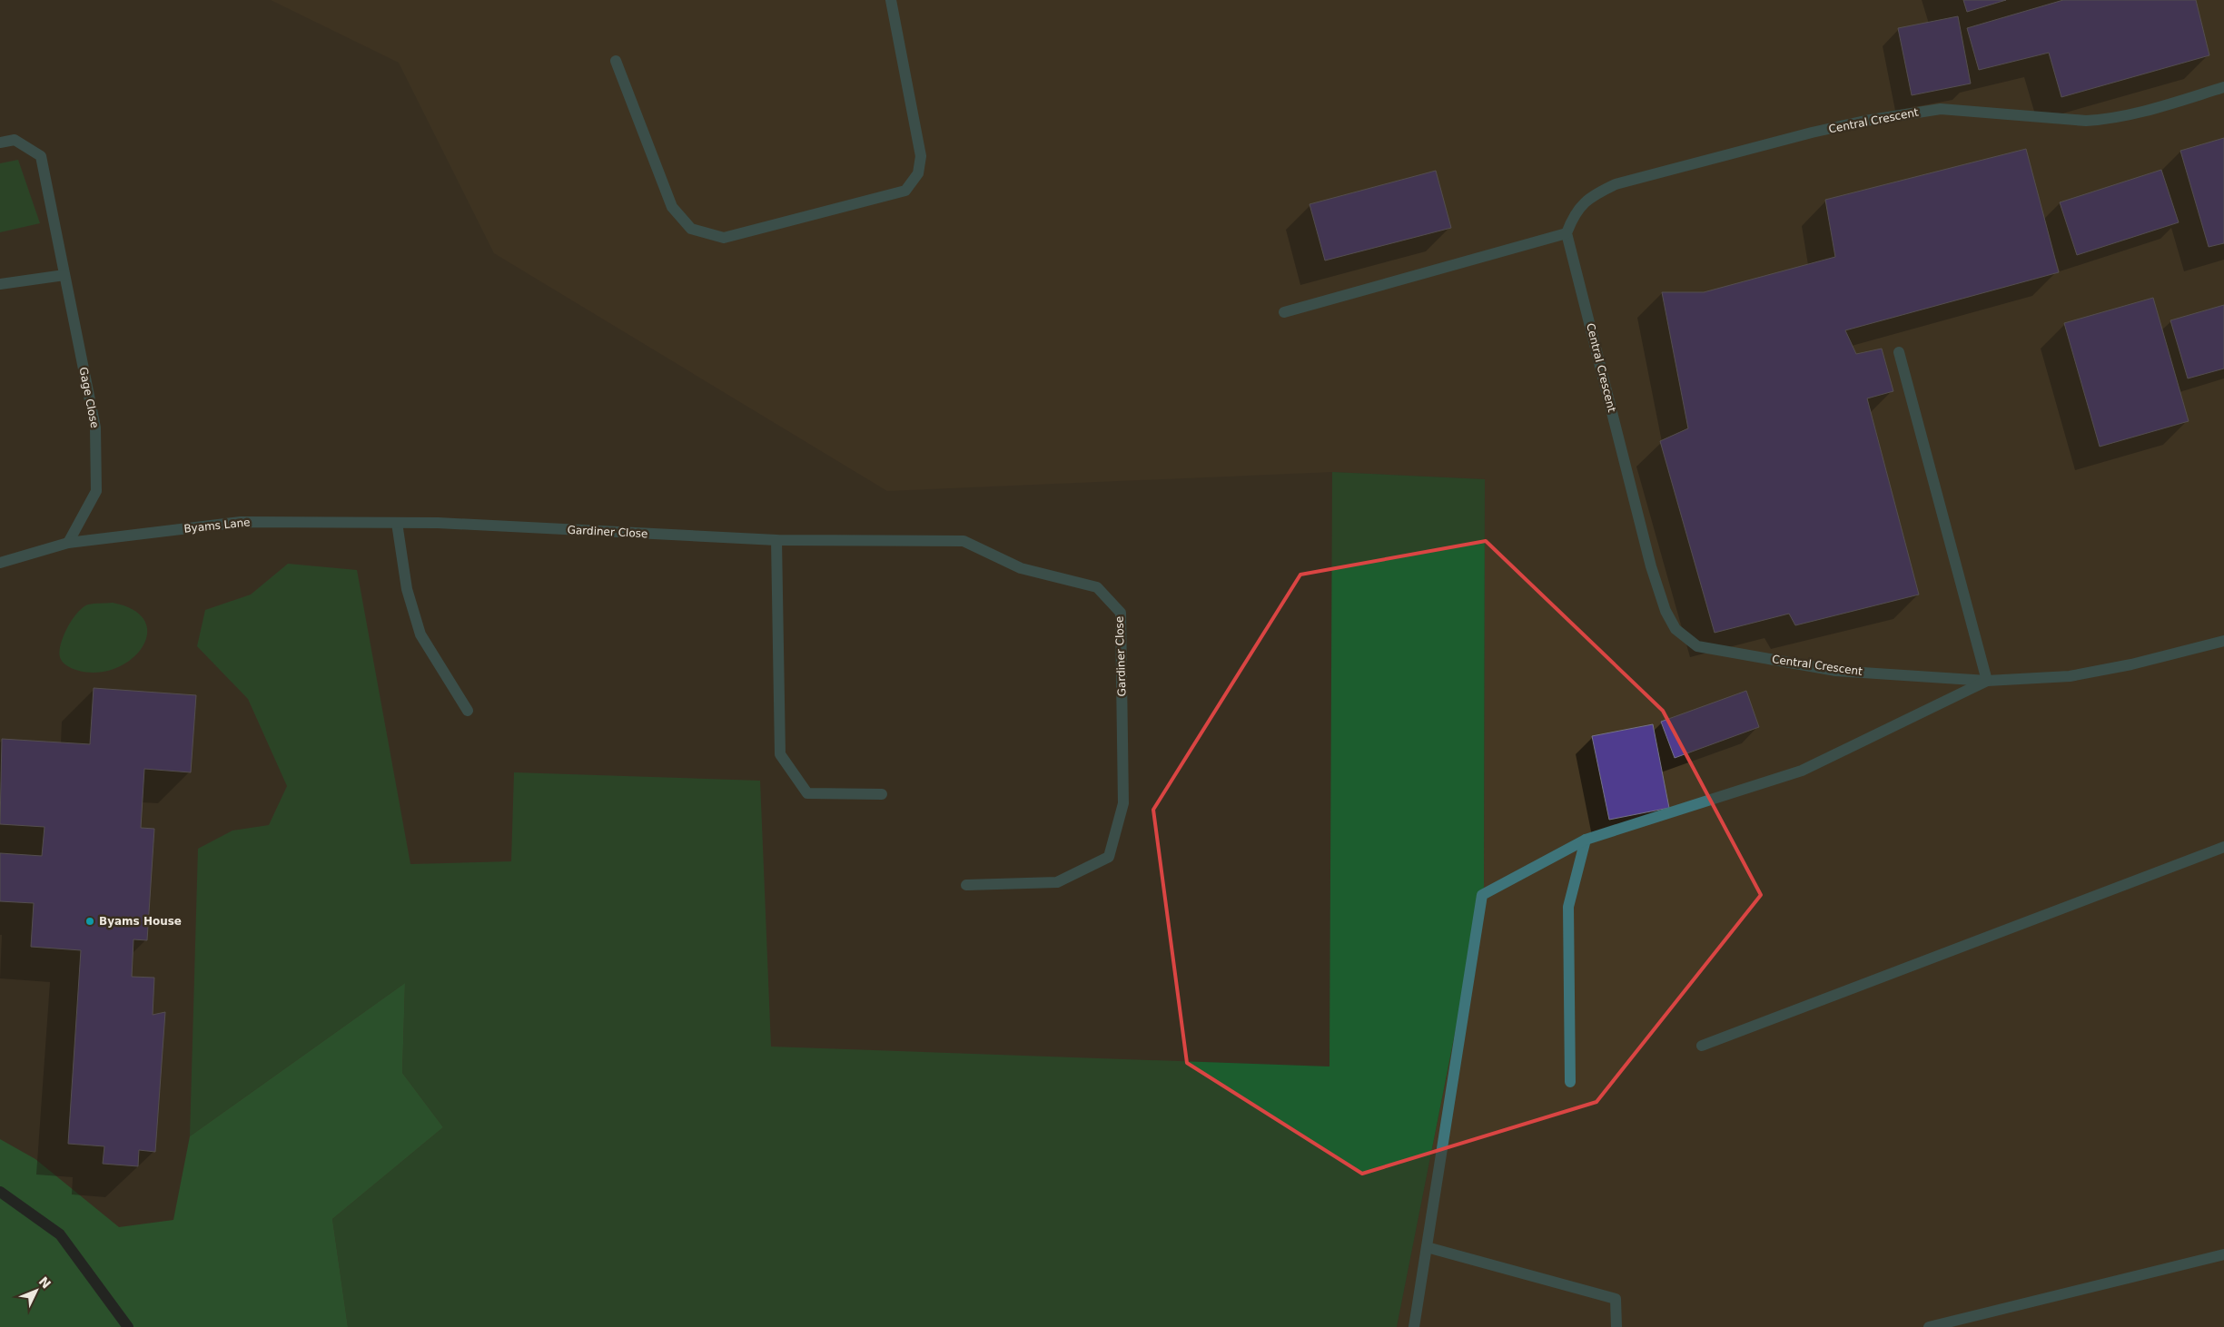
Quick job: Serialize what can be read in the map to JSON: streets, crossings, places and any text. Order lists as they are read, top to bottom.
{
  "streets": {
    "street": [
      "Central Crescent",
      "Gage Close",
      "Byams Lane",
      "Gardiner Close"
    ]
  },
  "crossings": [
    ["Gage Close", "Byams Lane"],
    ["Byams Lane", "Gardiner Close"]
  ],
  "places": ["Byams House"],
  "north": "top right"
}
